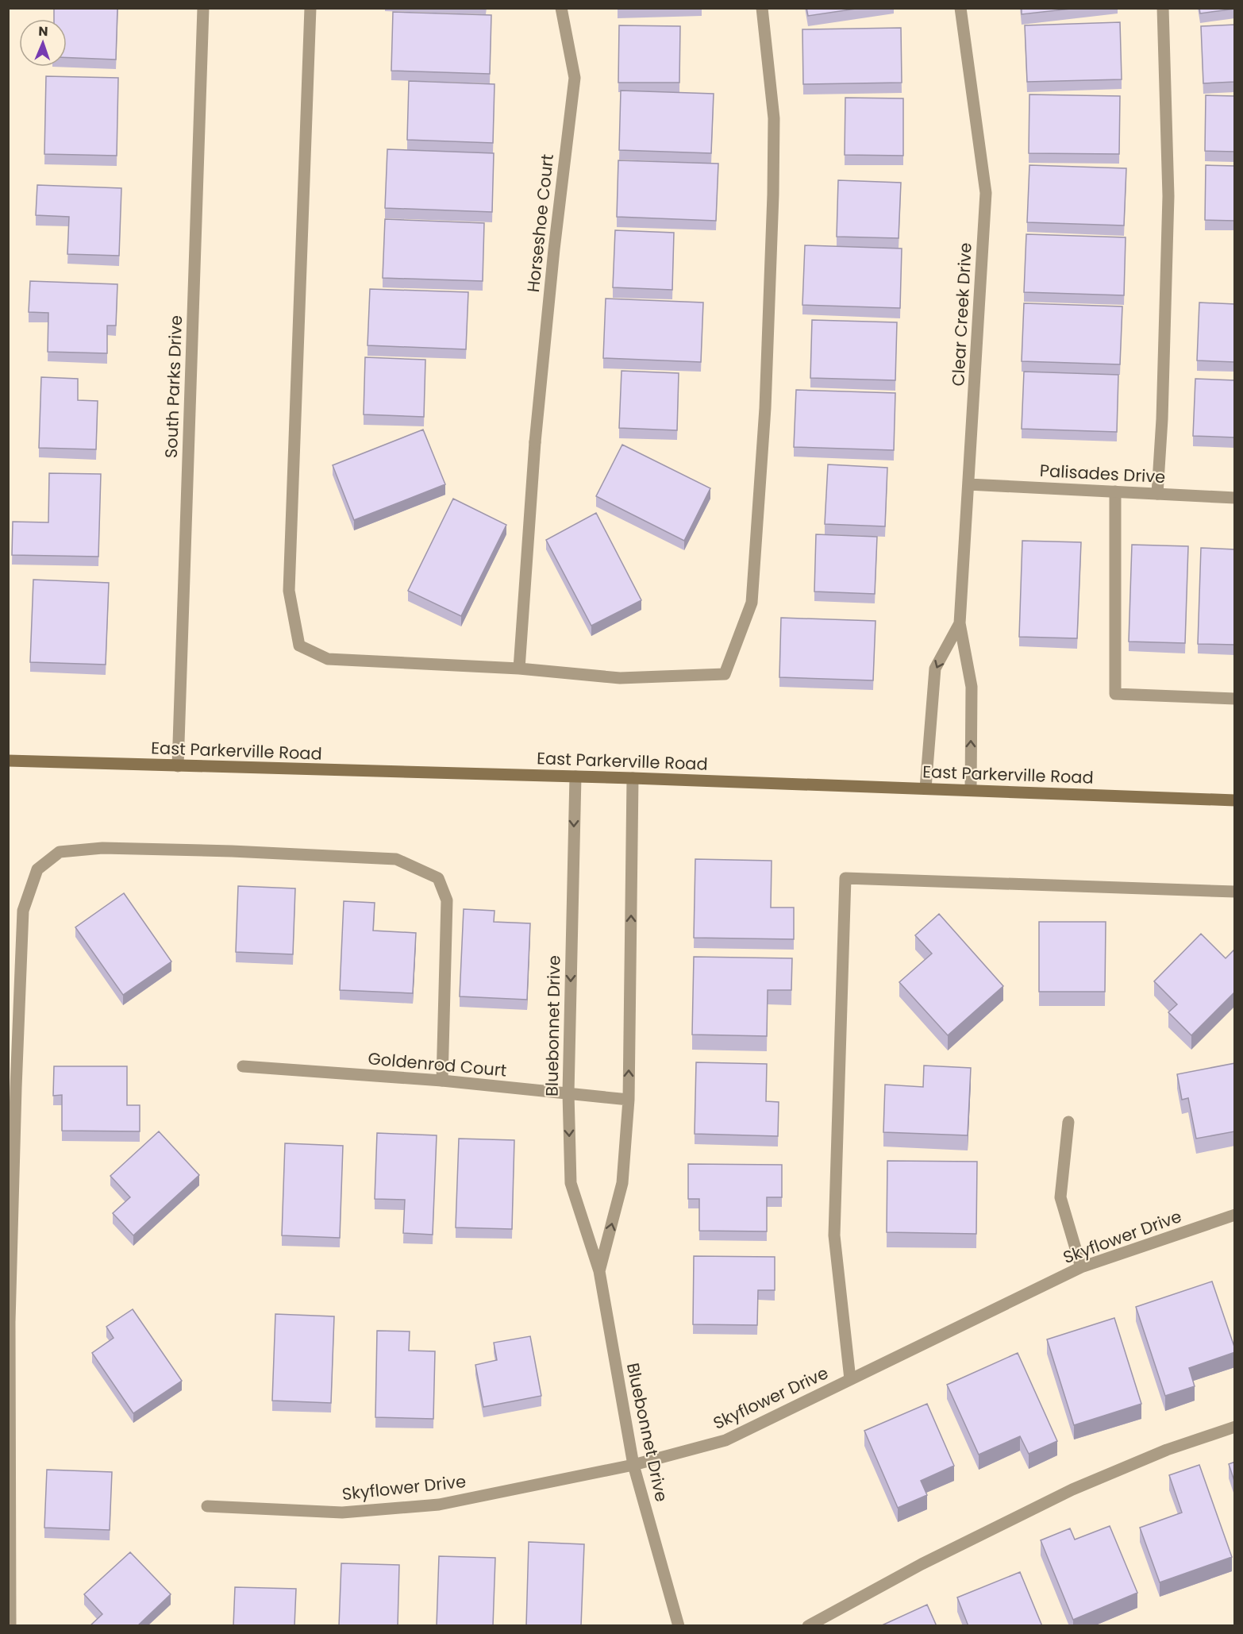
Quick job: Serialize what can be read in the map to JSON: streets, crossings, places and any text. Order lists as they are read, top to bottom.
{
  "streets": {
    "main road": ["East Parkerville Road"],
    "street": [
      "Horseshoe Court",
      "Clear Creek Drive",
      "South Parks Drive",
      "Palisades Drive",
      "Bluebonnet Drive",
      "Goldenrod Court",
      "Skyflower Drive"
    ]
  },
  "crossings": [
    ["Clear Creek Drive", "Palisades Drive"],
    ["Clear Creek Drive", "East Parkerville Road"],
    ["South Parks Drive", "East Parkerville Road"],
    ["East Parkerville Road", "Bluebonnet Drive"],
    ["Bluebonnet Drive", "Goldenrod Court"],
    ["Bluebonnet Drive", "Skyflower Drive"]
  ],
  "north": "top"
}
